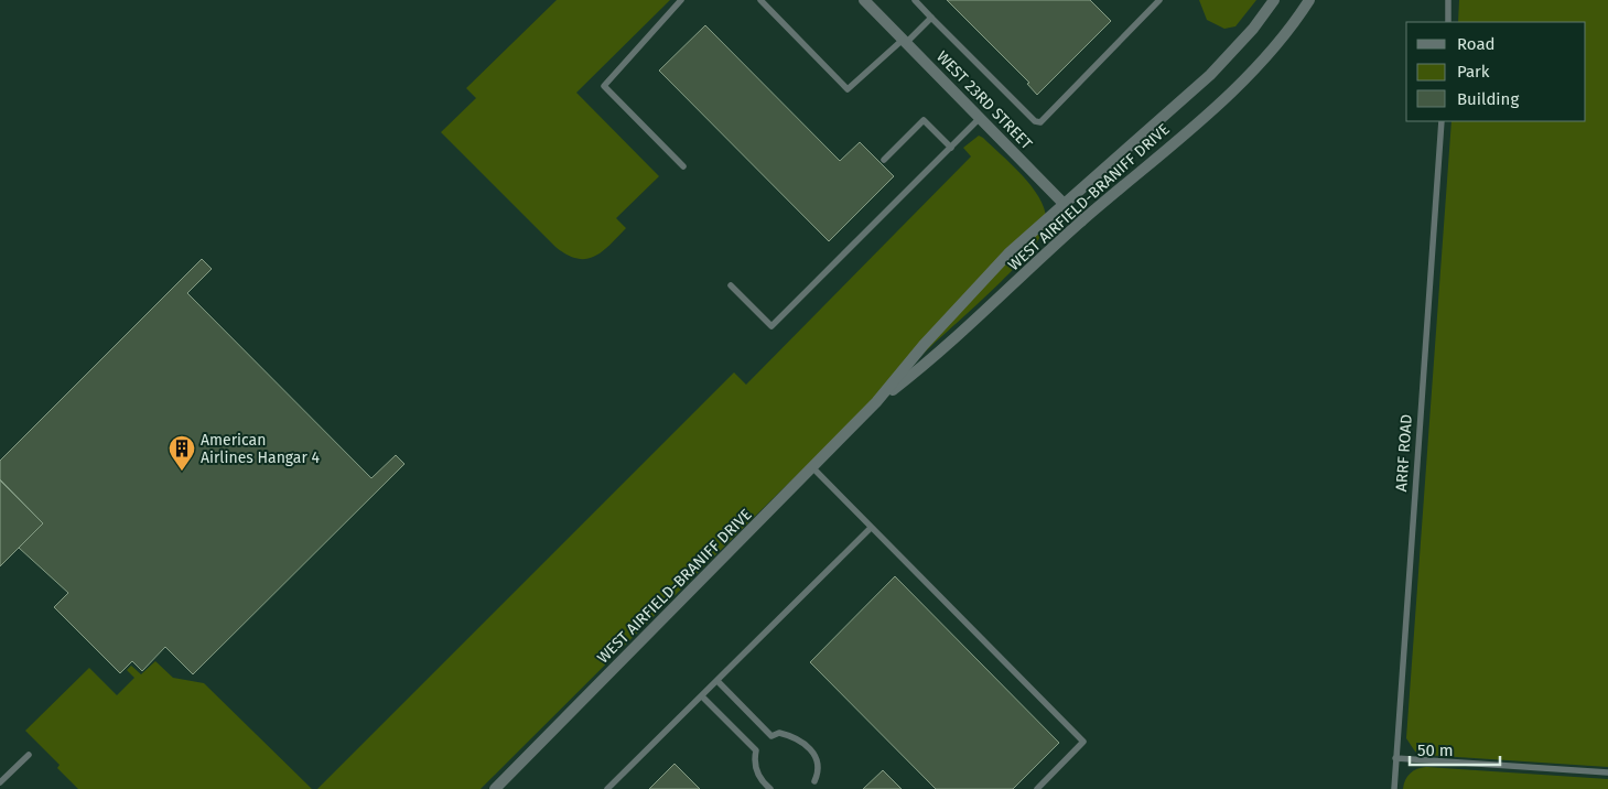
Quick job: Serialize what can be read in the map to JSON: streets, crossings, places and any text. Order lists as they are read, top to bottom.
{
  "streets": {
    "street": ["WEST 23RD STREET", "WEST AIRFIELD-BRANIFF DRIVE"],
    "lane": ["ARRF ROAD"]
  },
  "crossings": [
    ["WEST 23RD STREET", "WEST AIRFIELD-BRANIFF DRIVE"]
  ],
  "places": {
    "building": ["American Airlines Hangar 4"]
  },
  "legend": ["Road", "Park", "Building"],
  "scale_bar": "50 m"
}
